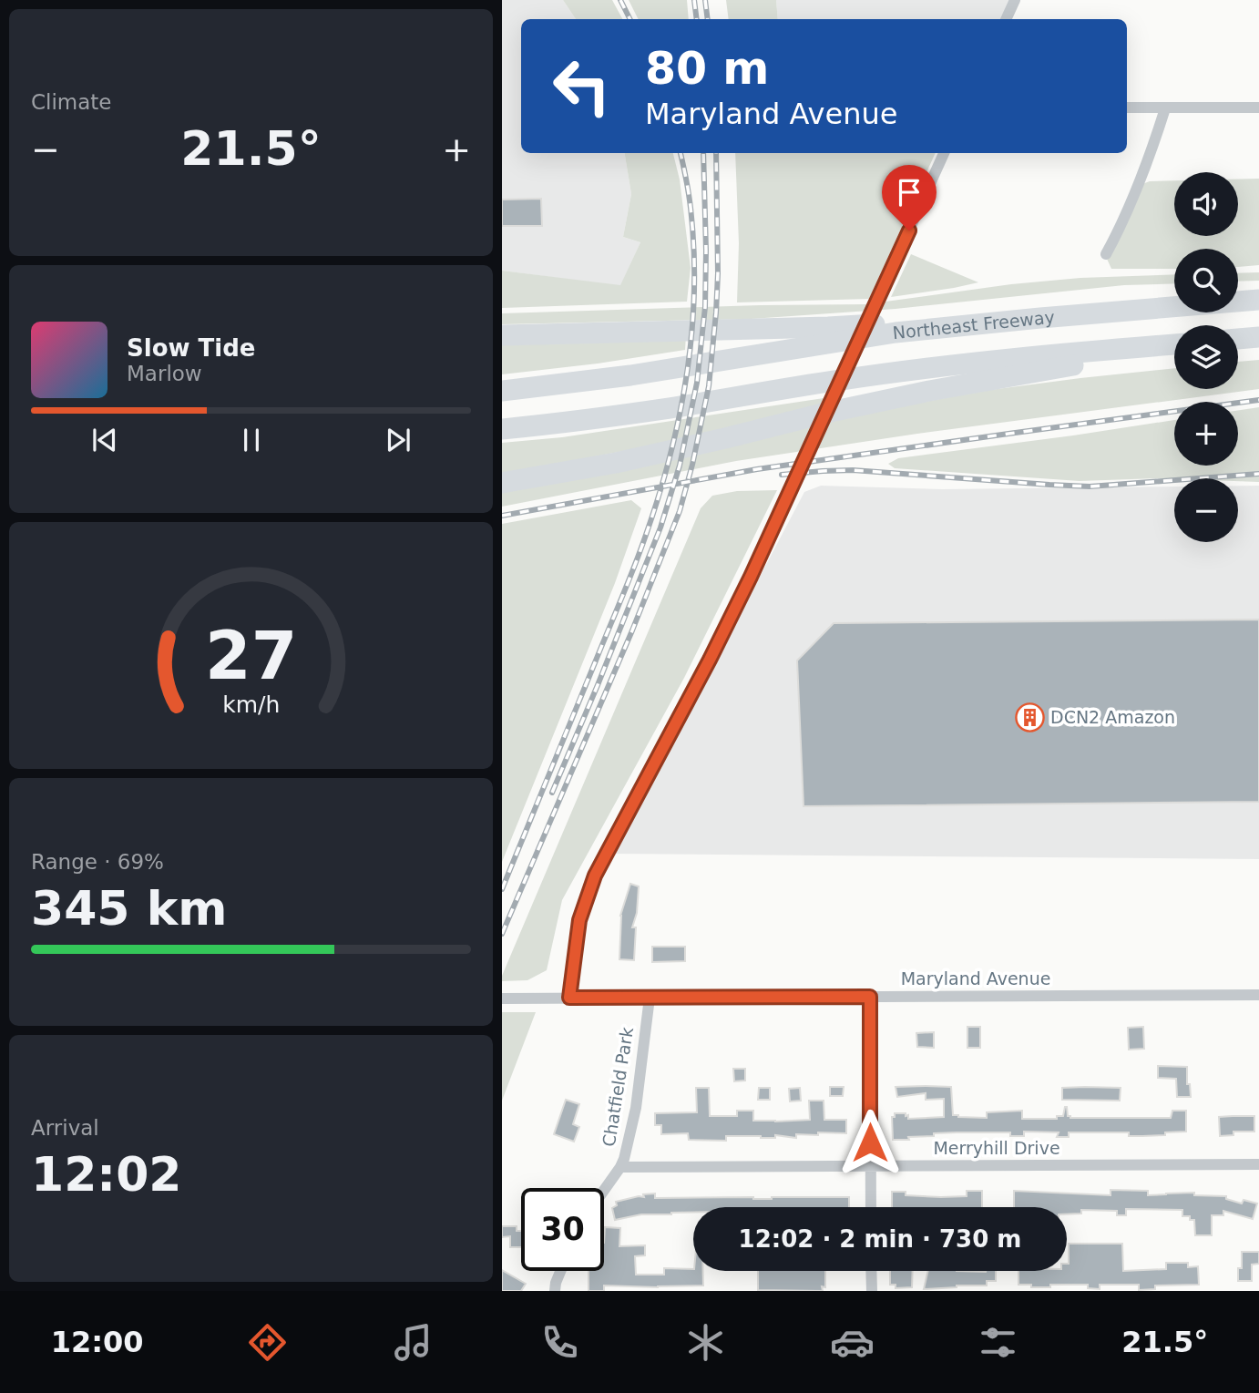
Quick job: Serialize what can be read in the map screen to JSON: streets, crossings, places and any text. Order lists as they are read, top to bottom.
{
  "streets": {
    "highway": ["Northeast Freeway"],
    "street": ["Maryland Avenue", "Chatfield Park", "Merryhill Drive"]
  },
  "crossings": [
    ["Maryland Avenue", "Chatfield Park"],
    ["Chatfield Park", "Merryhill Drive"]
  ],
  "places": {
    "building": ["DCN2 Amazon"]
  },
  "page": {
    "tile": [
      "Climate",
      ["Range · 69%", "345 km"],
      ["Arrival", "12:02"]
    ],
    "turn": ["80 m", "Maryland Avenue"],
    "heat": ["−", "21.5°", "+"],
    "map_buttons": ["+", "−"],
    "song": ["Slow Tide", "Marlow"],
    "limit": "30",
    "trip": "12:02 · 2 min · 730 m",
    "tabs": ["12:00", "21.5°"],
    "gauge": ["27", "km/h"]
  }
}
